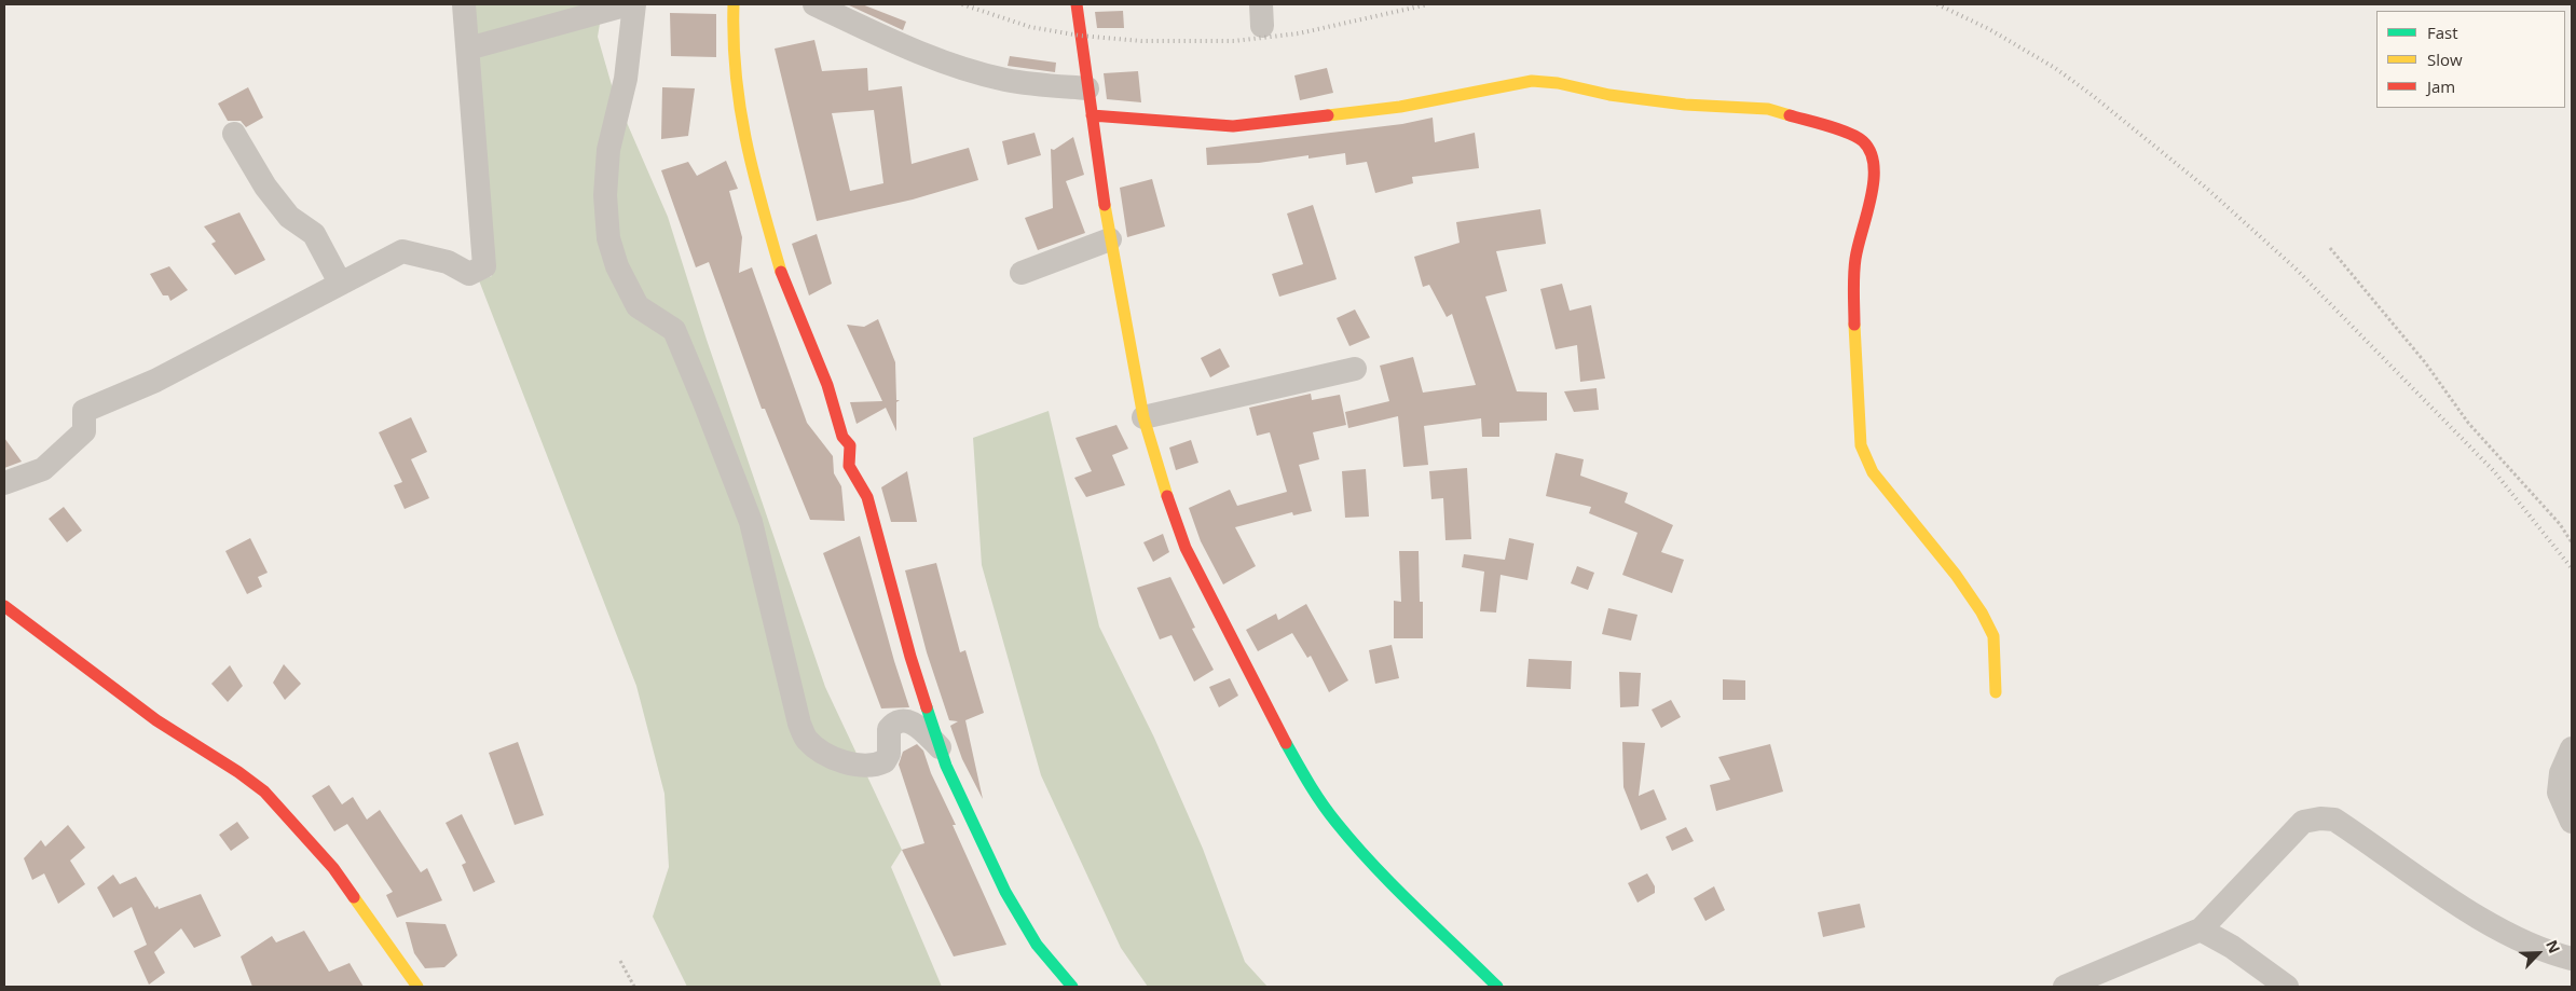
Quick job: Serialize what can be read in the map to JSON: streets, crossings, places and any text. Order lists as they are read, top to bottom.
{
  "legend": ["Fast", "Slow", "Jam"],
  "north": "top right"
}
